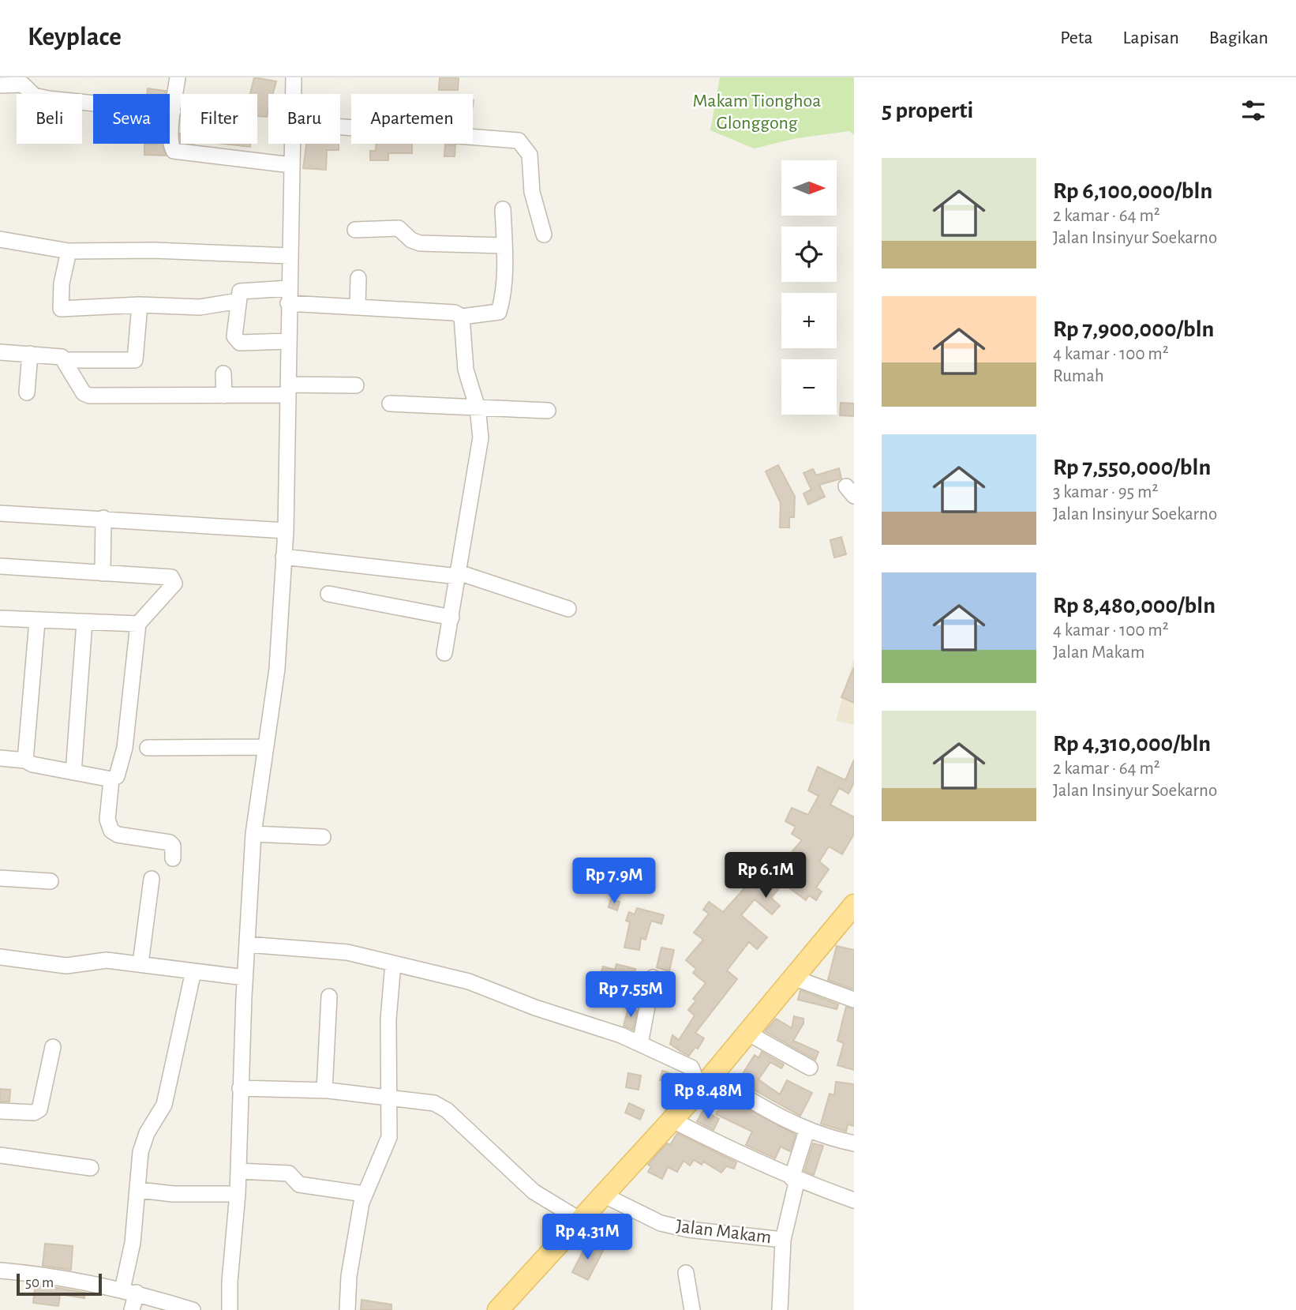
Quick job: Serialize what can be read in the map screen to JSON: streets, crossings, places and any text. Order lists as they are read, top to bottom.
{
  "streets": {
    "street": ["Jalan Makam"]
  },
  "parks": ["Makam Tionghoa Glonggong"],
  "scale_bar": "50 m",
  "north": "right",
  "page": {
    "header": "Keyplace",
    "nav": ["Peta", "Lapisan", "Bagikan"],
    "heading": "5 properti",
    "chip": [
      "Beli",
      "Sewa",
      "Filter",
      "Baru",
      "Apartemen"
    ],
    "list": [
      {
        "name": "Rp 6,100,000/bln",
        "note": "2 kamar · 64 m² · Jalan Insinyur Soekarno"
      },
      {
        "name": "Rp 7,900,000/bln",
        "note": "4 kamar · 100 m² · Rumah"
      },
      {
        "name": "Rp 7,550,000/bln",
        "note": "3 kamar · 95 m² · Jalan Insinyur Soekarno"
      },
      {
        "name": "Rp 8,480,000/bln",
        "note": "4 kamar · 100 m² · Jalan Makam"
      },
      {
        "name": "Rp 4,310,000/bln",
        "note": "2 kamar · 64 m² · Jalan Insinyur Soekarno"
      }
    ],
    "map_buttons": ["+", "−"],
    "price": [
      "Rp 6.1M",
      "Rp 7.9M",
      "Rp 7.55M",
      "Rp 8.48M",
      "Rp 4.31M"
    ],
    "scale": "50 m"
  }
}
